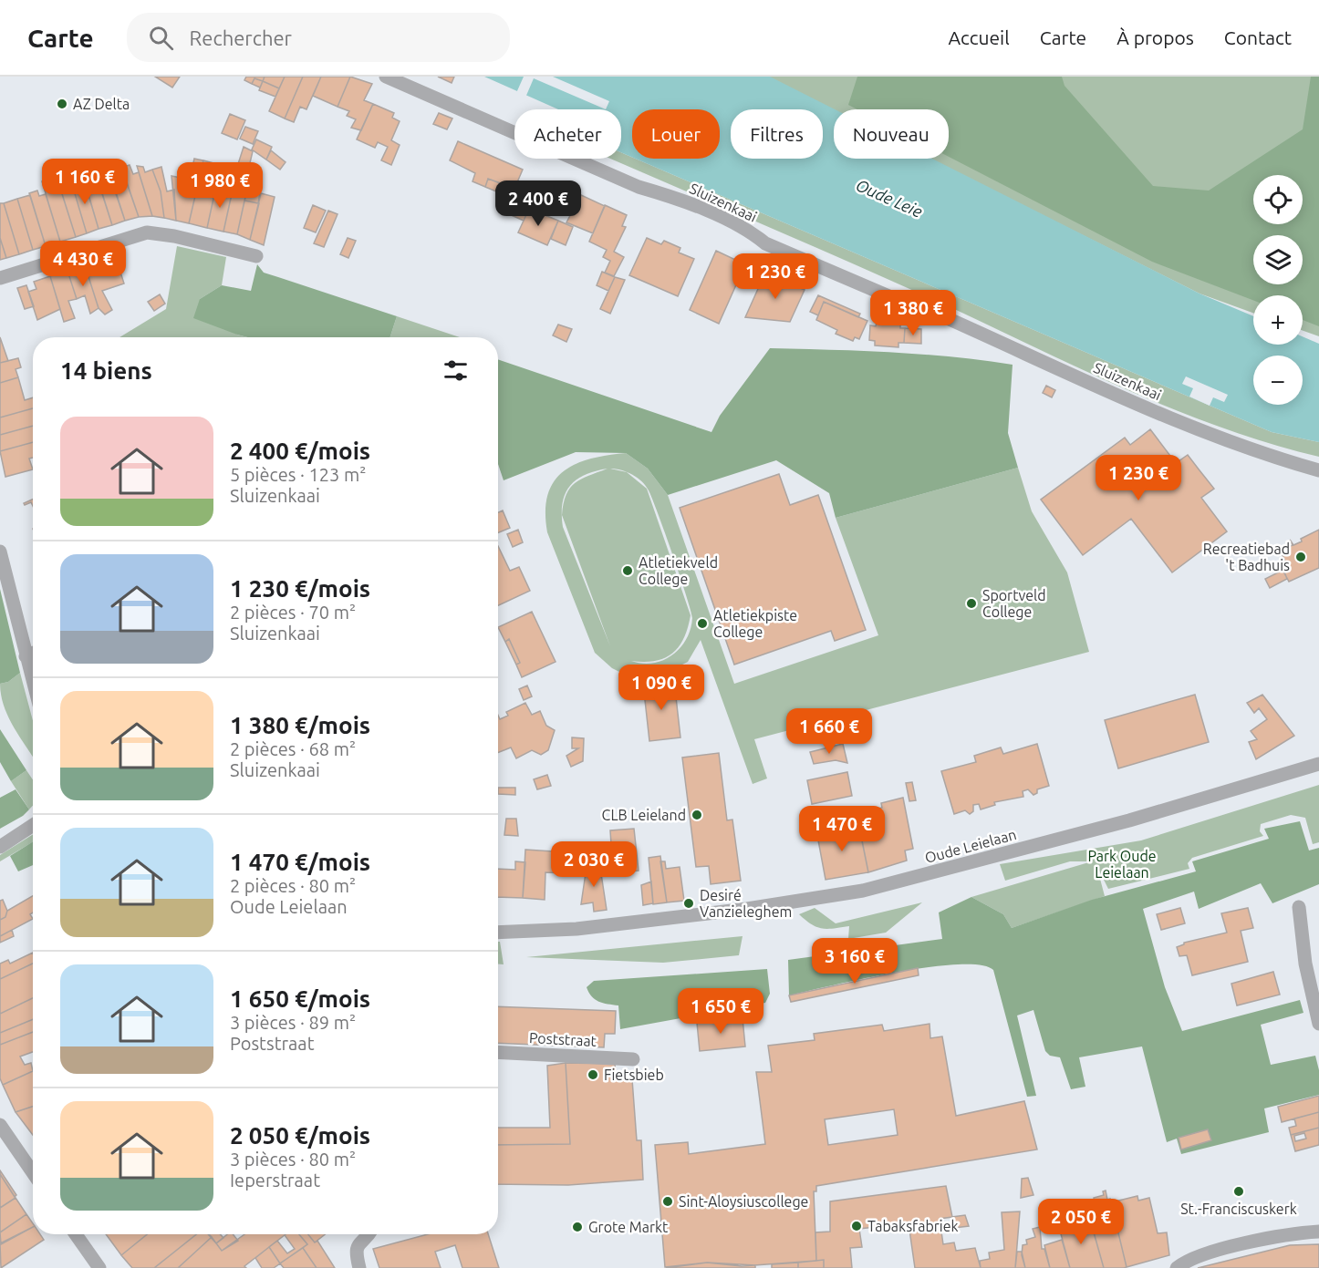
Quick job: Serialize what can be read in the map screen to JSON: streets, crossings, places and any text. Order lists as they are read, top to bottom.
{
  "streets": {
    "street": ["Sluizenkaai", "Oude Leielaan", "Poststraat"]
  },
  "water": ["Oude Leie"],
  "parks": ["Park Oude Leielaan"],
  "places": [
    "AZ Delta",
    "Recreatiebad 't Badhuis",
    "Atletiekveld College",
    "Sportveld College",
    "Atletiekpiste College",
    "CLB Leieland",
    "Desiré Vanzieleghem",
    "Fietsbieb",
    "St.-Franciscuskerk",
    "Sint-Aloysiuscollege",
    "Tabaksfabriek",
    "Grote Markt"
  ],
  "page": {
    "header": "Carte",
    "search": "Rechercher",
    "nav": [
      "Accueil",
      "Carte",
      "À propos",
      "Contact"
    ],
    "chip": [
      "Acheter",
      "Louer",
      "Filtres",
      "Nouveau"
    ],
    "price": [
      "1 160 €",
      "1 980 €",
      "2 400 €",
      "4 430 €",
      "1 230 €",
      "1 380 €",
      "1 230 €",
      "1 090 €",
      "1 660 €",
      "1 470 €",
      "2 030 €",
      "3 160 €",
      "1 650 €",
      "2 050 €"
    ],
    "map_buttons": ["+", "−"],
    "heading": "14 biens",
    "list": [
      {
        "name": "2 400 €/mois",
        "note": "5 pièces · 123 m² · Sluizenkaai"
      },
      {
        "name": "1 230 €/mois",
        "note": "2 pièces · 70 m² · Sluizenkaai"
      },
      {
        "name": "1 380 €/mois",
        "note": "2 pièces · 68 m² · Sluizenkaai"
      },
      {
        "name": "1 470 €/mois",
        "note": "2 pièces · 80 m² · Oude Leielaan"
      },
      {
        "name": "1 650 €/mois",
        "note": "3 pièces · 89 m² · Poststraat"
      },
      {
        "name": "2 050 €/mois",
        "note": "3 pièces · 80 m² · Ieperstraat"
      }
    ]
  }
}
